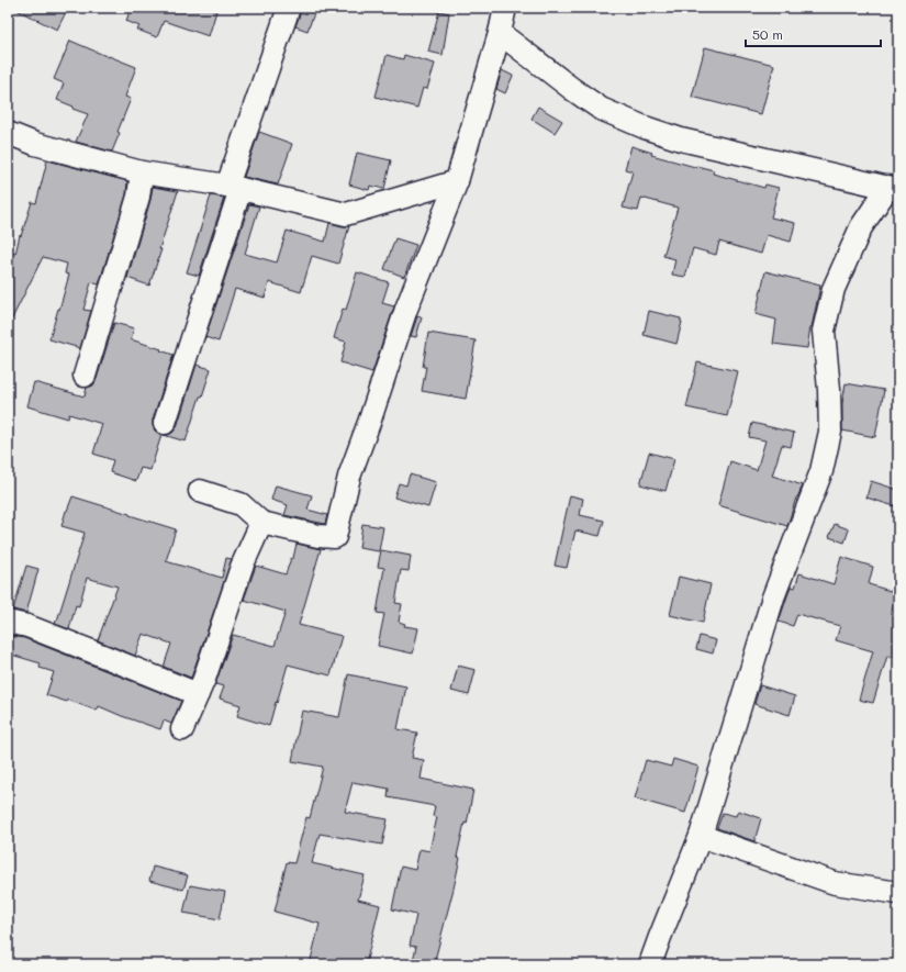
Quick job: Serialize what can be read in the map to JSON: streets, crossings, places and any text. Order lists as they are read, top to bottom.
{
  "scale_bar": "50 m"
}
